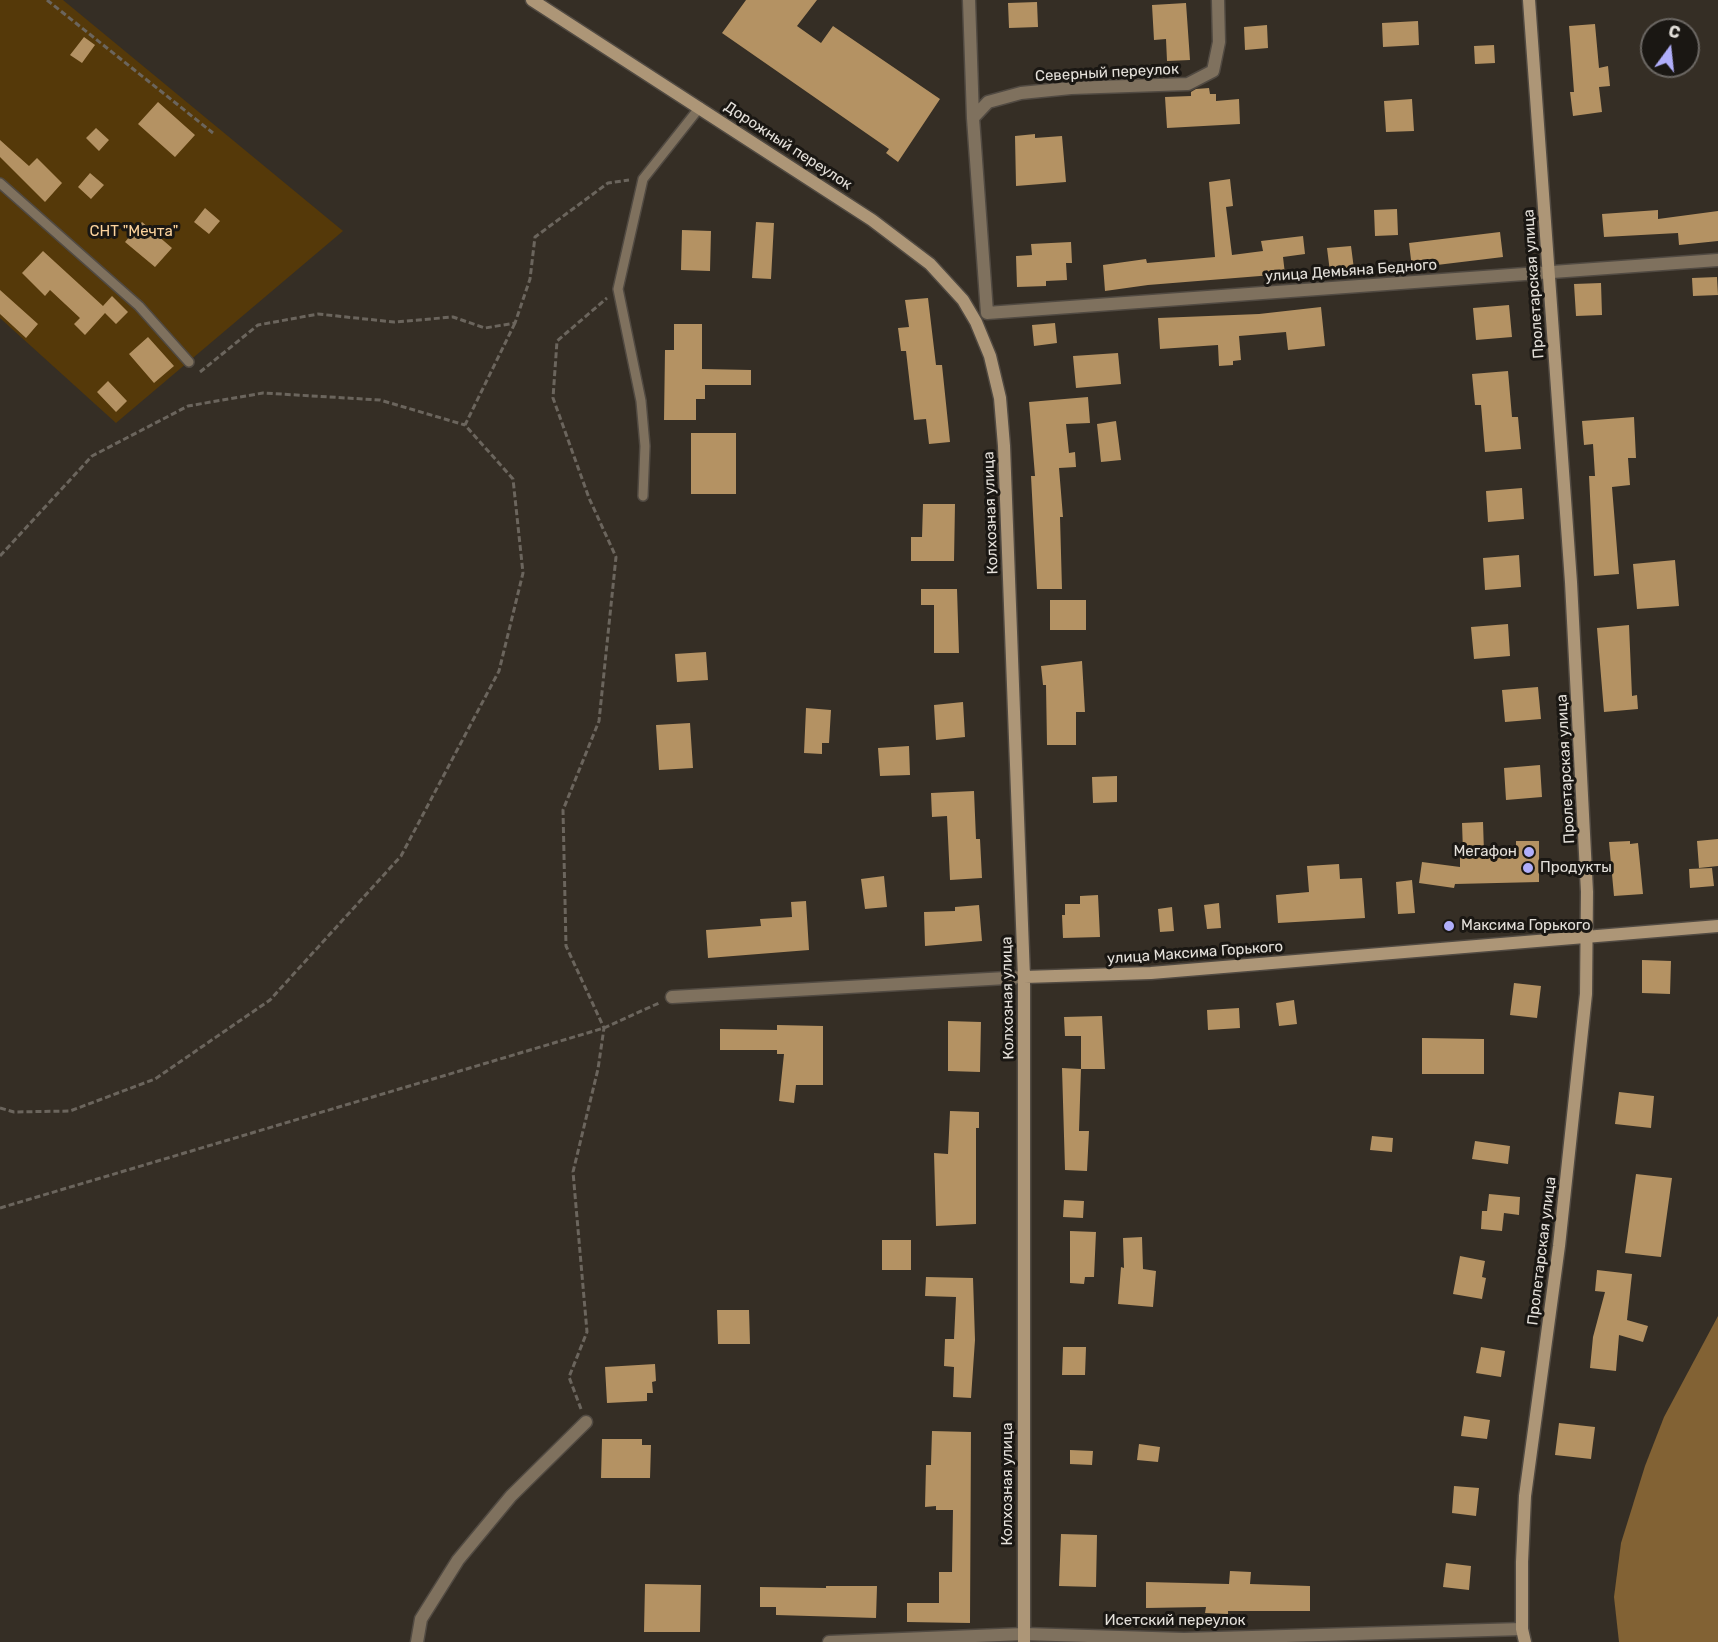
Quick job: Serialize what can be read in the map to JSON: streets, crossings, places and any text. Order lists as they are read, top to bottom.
{
  "streets": {
    "main road": [
      "Дорожный переулок",
      "Пролетарская улица",
      "Колхозная улица",
      "улица Максима Горького"
    ],
    "street": ["Северный переулок", "улица Демьяна Бедного", "Исетский переулок"]
  },
  "crossings": [
    ["Дорожный переулок", "Колхозная улица"],
    ["улица Демьяна Бедного", "Пролетарская улица"],
    ["Пролетарская улица", "улица Максима Горького"],
    ["Пролетарская улица", "Исетский переулок"],
    ["Колхозная улица", "улица Максима Горького"],
    ["Колхозная улица", "Исетский переулок"]
  ],
  "parks": ["СНТ \"Мечта\""],
  "places": ["Мегафон", "Продукты", "Максима Горького"],
  "north": "top"
}
